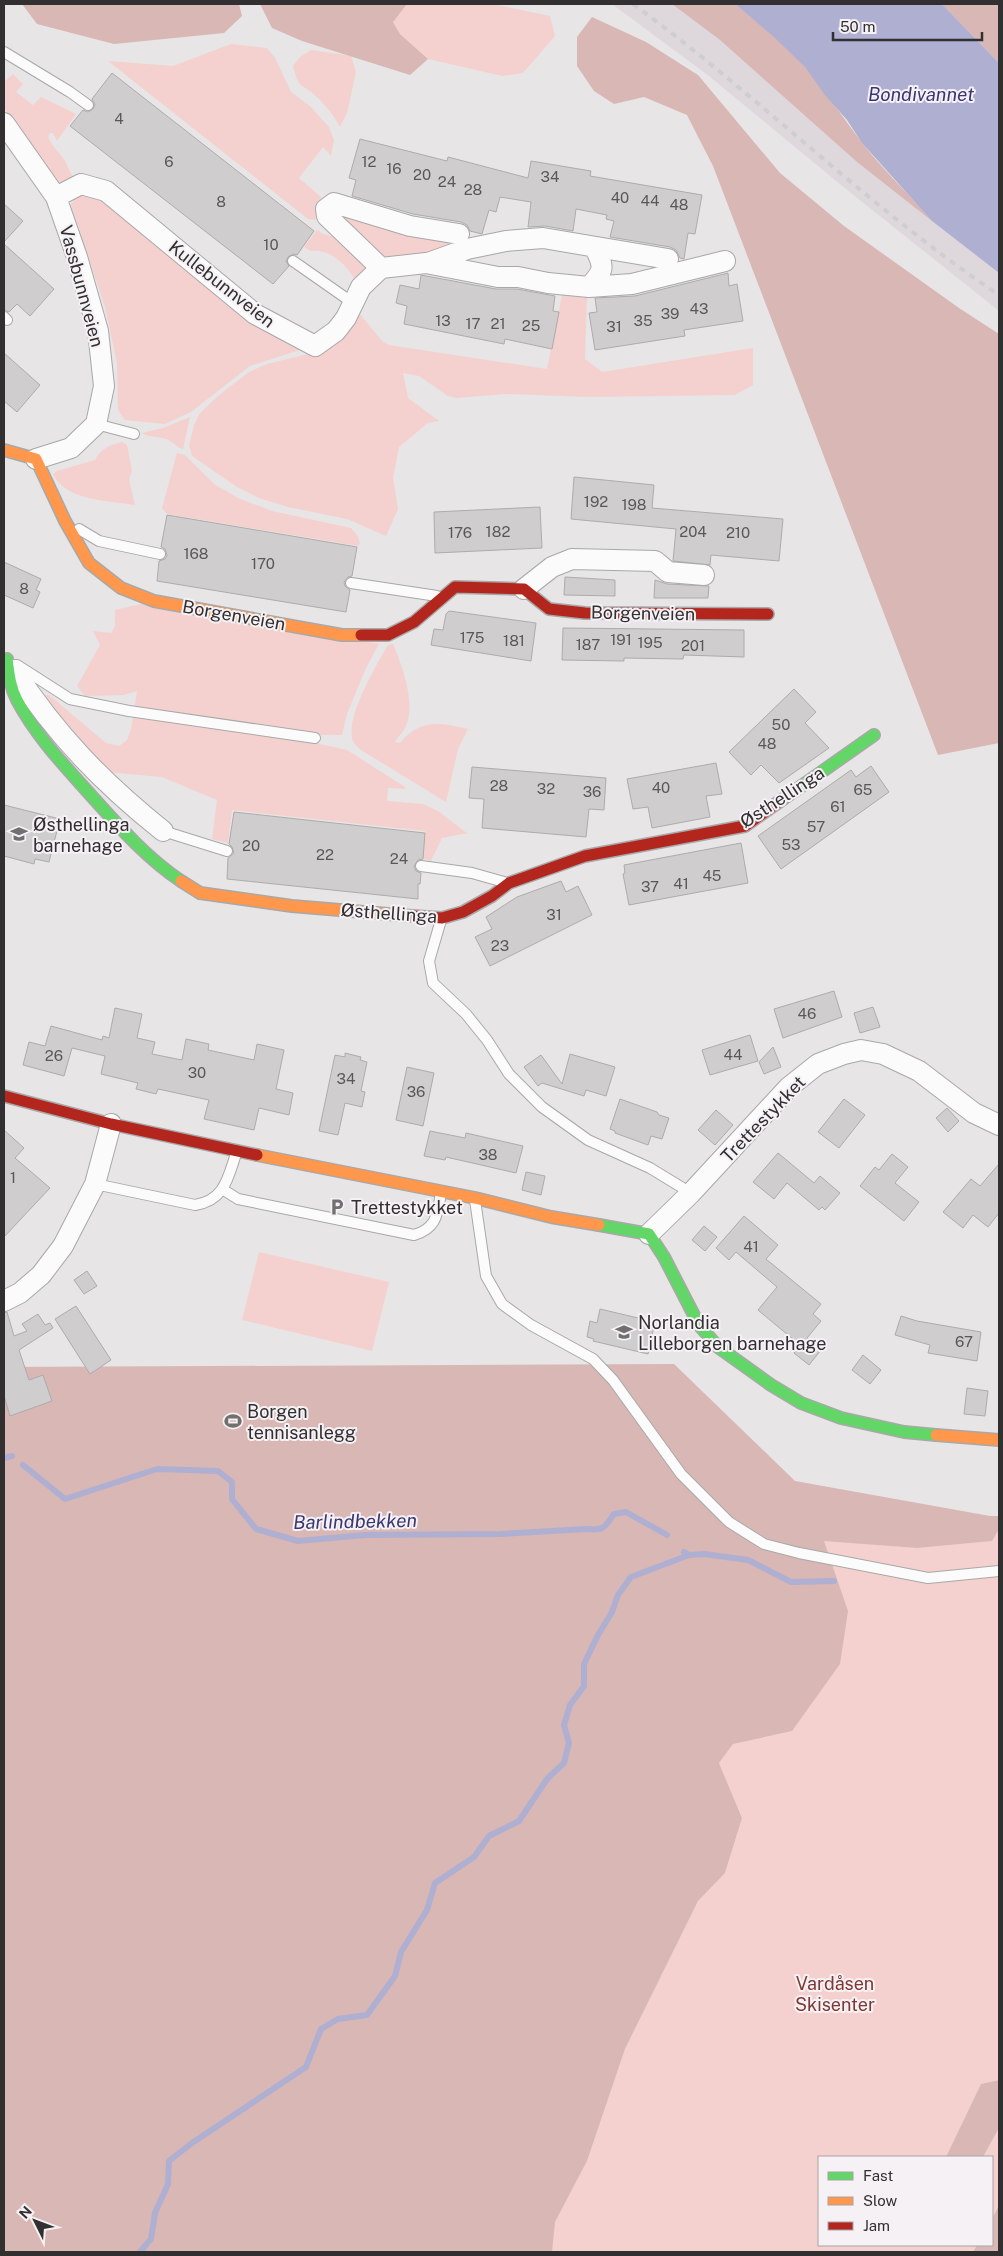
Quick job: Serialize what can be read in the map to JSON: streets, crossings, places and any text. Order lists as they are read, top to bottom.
{
  "streets": {
    "street": [
      "Kullebunnveien",
      "Vassbunnveien",
      "Borgenveien",
      "Østhellinga",
      "Trettestykket"
    ]
  },
  "crossings": [
    ["Kullebunnveien", "Vassbunnveien"]
  ],
  "water": ["Bondivannet", "Barlindbekken"],
  "parks": ["Vardåsen Skisenter"],
  "places": {
    "school or university": ["Østhellinga barnehage", "Norlandia Lilleborgen barnehage"],
    "parking": ["Trettestykket"],
    "sports": ["Borgen tennisanlegg"]
  },
  "house_numbers": [
    "4",
    "6",
    "12",
    "16",
    "20",
    "34",
    "24",
    "28",
    "40",
    "44",
    "8",
    "48",
    "10",
    "43",
    "39",
    "13",
    "35",
    "17",
    "21",
    "25",
    "31",
    "192",
    "198",
    "182",
    "204",
    "176",
    "210",
    "168",
    "170",
    "8",
    "175",
    "191",
    "181",
    "195",
    "187",
    "201",
    "50",
    "48",
    "28",
    "40",
    "32",
    "65",
    "36",
    "61",
    "57",
    "53",
    "20",
    "22",
    "24",
    "45",
    "41",
    "37",
    "31",
    "23",
    "46",
    "44",
    "26",
    "30",
    "34",
    "36",
    "38",
    "1",
    "41",
    "67"
  ],
  "legend": ["Fast", "Slow", "Jam"],
  "scale_bar": "50 m",
  "north": "top left"
}
